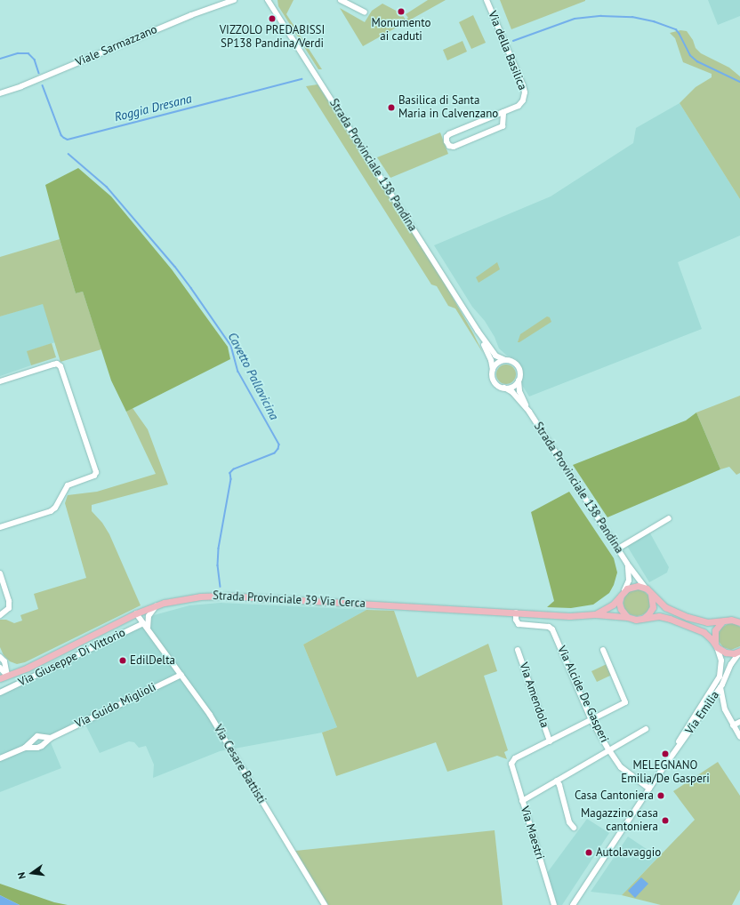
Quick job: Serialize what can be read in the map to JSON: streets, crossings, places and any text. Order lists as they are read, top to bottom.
{
  "streets": {
    "main road": ["Strada Provinciale 39 Via Cerca"],
    "street": [
      "Viale Sarmazzano",
      "Via della Basilica",
      "Strada Provinciale 138 Pandina",
      "Via Giuseppe Di Vittorio",
      "Via Alcide De Gasperi",
      "Via Amendola",
      "Via Guido Miglioli",
      "Via Emilia",
      "Via Cesare Battisti",
      "Via Maestri"
    ]
  },
  "crossings": [
    ["Strada Provinciale 138 Pandina", "Strada Provinciale 39 Via Cerca"],
    ["Strada Provinciale 39 Via Cerca", "Via Alcide De Gasperi"],
    ["Strada Provinciale 39 Via Cerca", "Via Emilia"],
    ["Strada Provinciale 39 Via Cerca", "Via Cesare Battisti"],
    ["Via Giuseppe Di Vittorio", "Via Cesare Battisti"],
    ["Via Alcide De Gasperi", "Via Emilia"],
    ["Via Amendola", "Via Maestri"],
    ["Via Guido Miglioli", "Via Cesare Battisti"]
  ],
  "water": ["Roggia Dresana", "Cavetto Pallavicina"],
  "places": [
    "Monumento ai caduti",
    "VIZZOLO PREDABISSI SP138 Pandina/Verdi",
    "Basilica di Santa Maria in Calvenzano",
    "EdilDelta",
    "MELEGNANO Emilia/De Gasperi",
    "Casa Cantoniera",
    "Magazzino casa cantoniera",
    "Autolavaggio"
  ],
  "north": "left"
}
